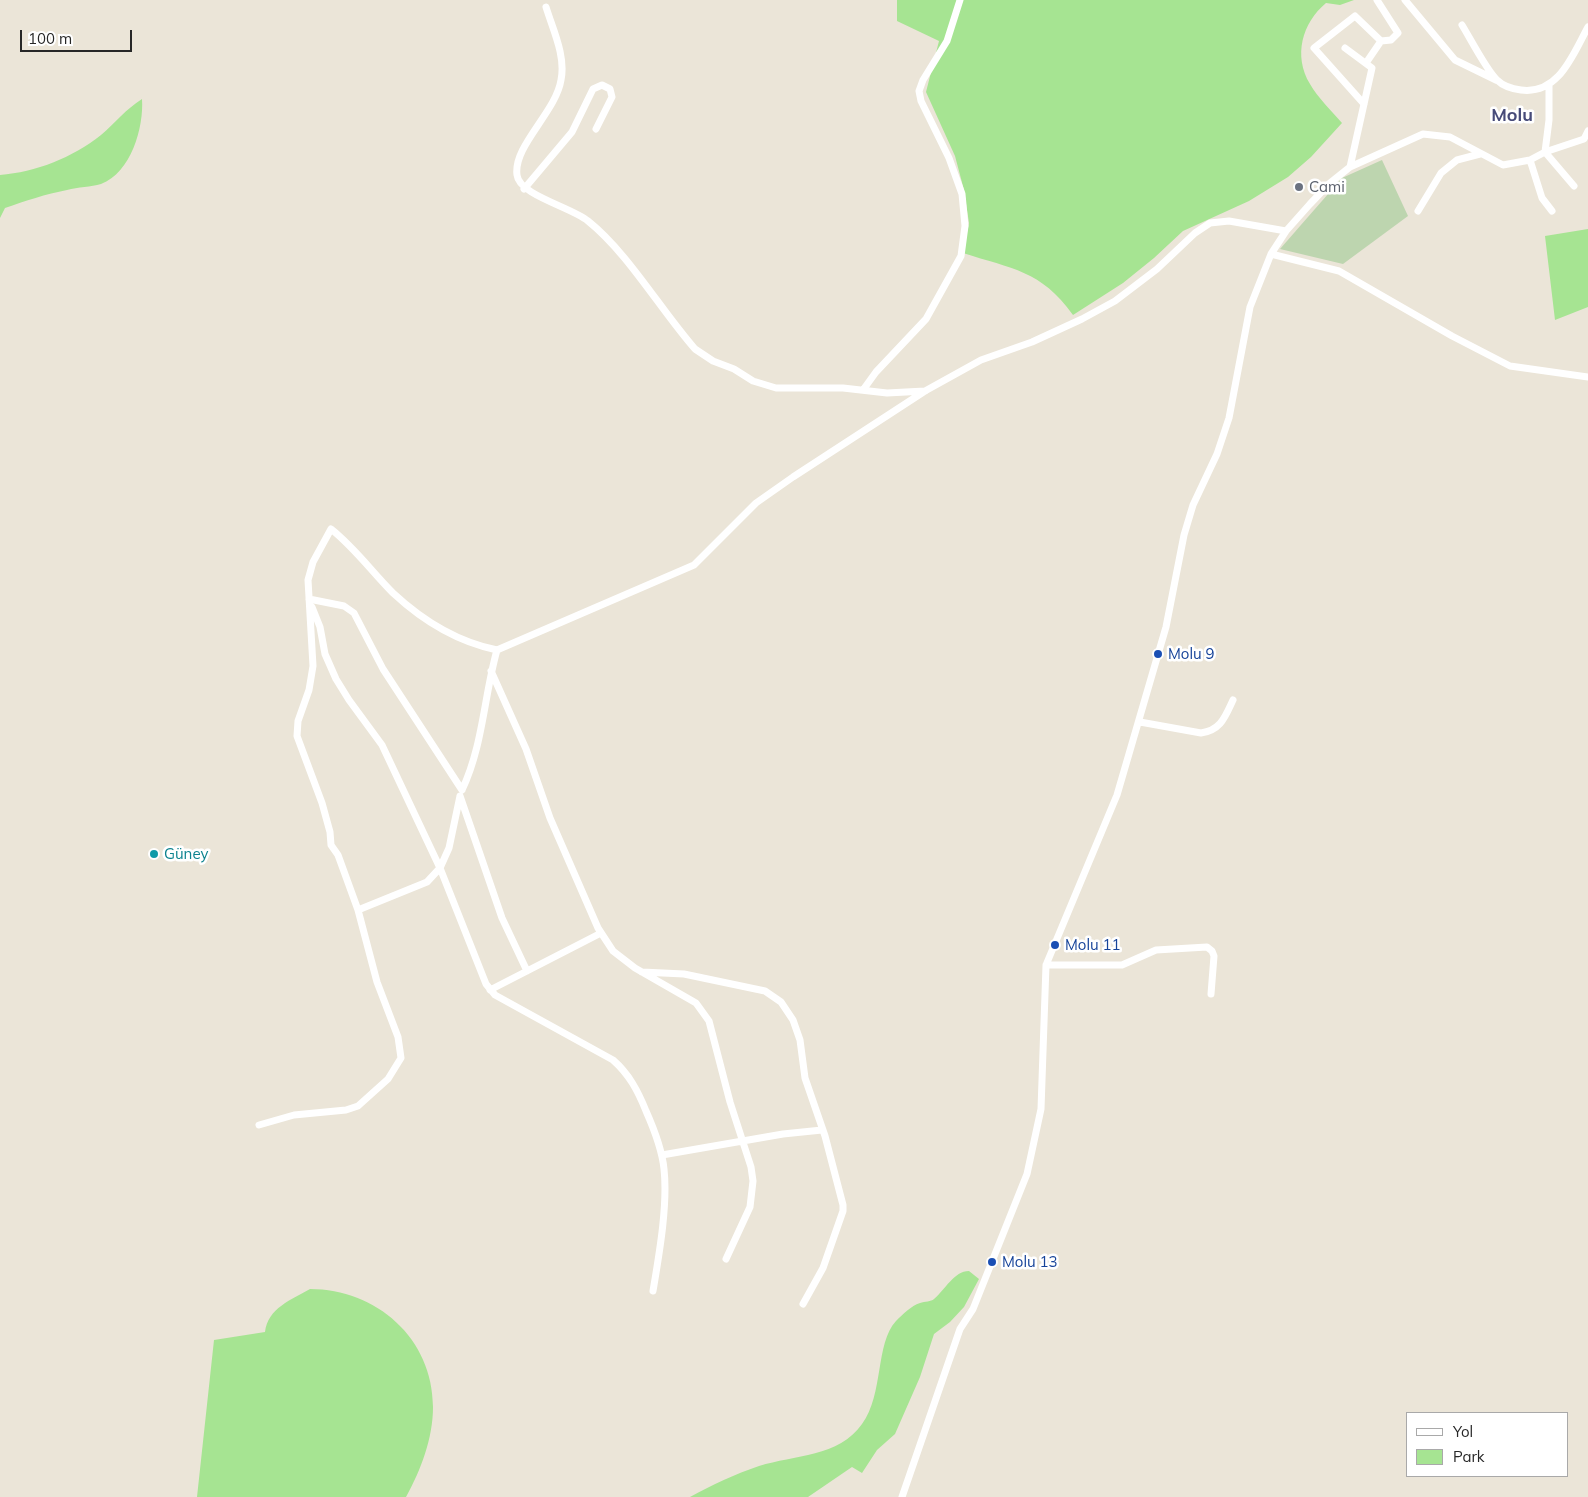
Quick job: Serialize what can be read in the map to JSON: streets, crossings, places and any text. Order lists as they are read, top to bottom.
{
  "districts": ["Molu"],
  "places": [
    "Cami",
    "Molu 9",
    "Güney",
    "Molu 11",
    "Molu 13"
  ],
  "legend": ["Yol", "Park"],
  "scale_bar": "100 m"
}
